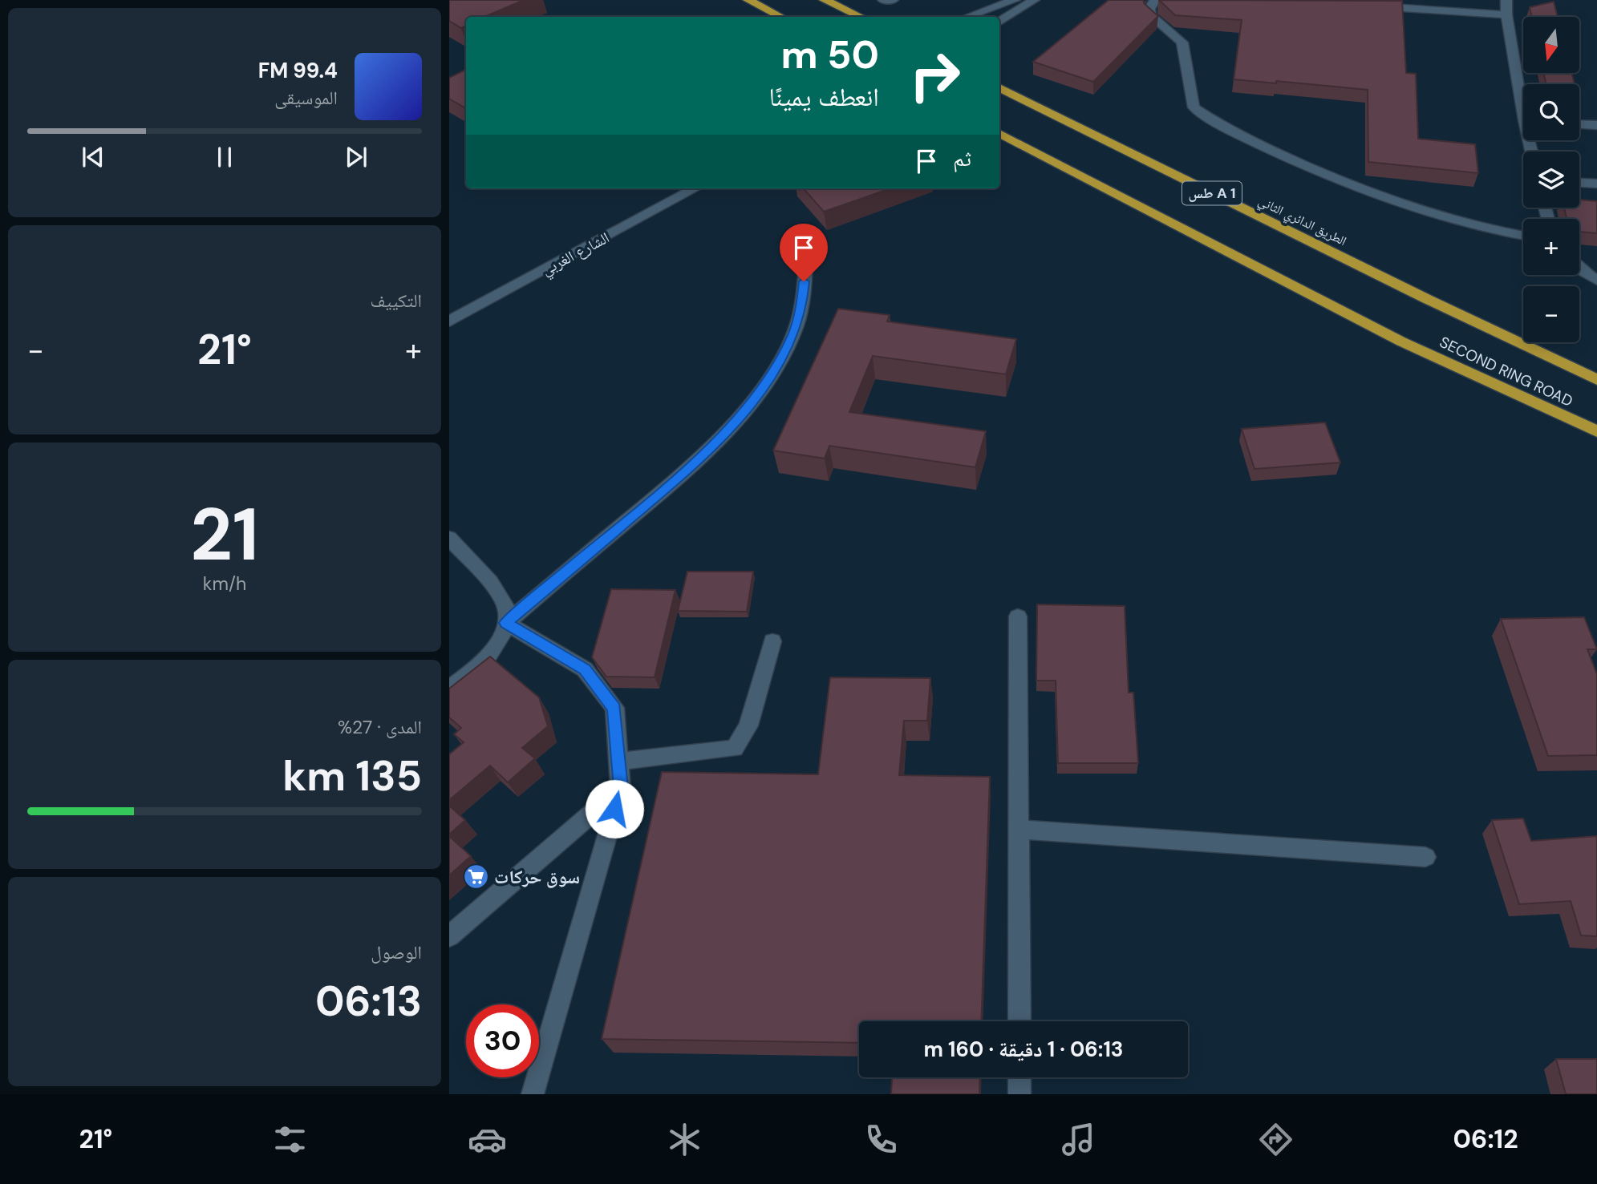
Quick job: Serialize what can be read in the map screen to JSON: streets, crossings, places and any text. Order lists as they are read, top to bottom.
{
  "streets": {
    "highway": ["طس A 1", "الطريق الدائري الثاني", "SECOND RING ROAD"],
    "street": ["الشارع الغربي"]
  },
  "places": {
    "supermarket": ["سوق حركات"]
  },
  "north": "bottom",
  "page": {
    "map_buttons": ["+", "−"],
    "turn": ["50 m", "انعطف يمينًا"],
    "song": ["99.4 FM", "الموسيقى"],
    "then": "ثم",
    "tile": [
      "التكييف",
      ["21", "km/h"],
      ["المدى · 27%", "135 km"],
      ["الوصول", "06:13"]
    ],
    "heat": ["−", "21°", "+"],
    "limit": "30",
    "trip": "06:13 · 1 دقيقة · 160 m",
    "tabs": ["06:12", "21°"]
  }
}
